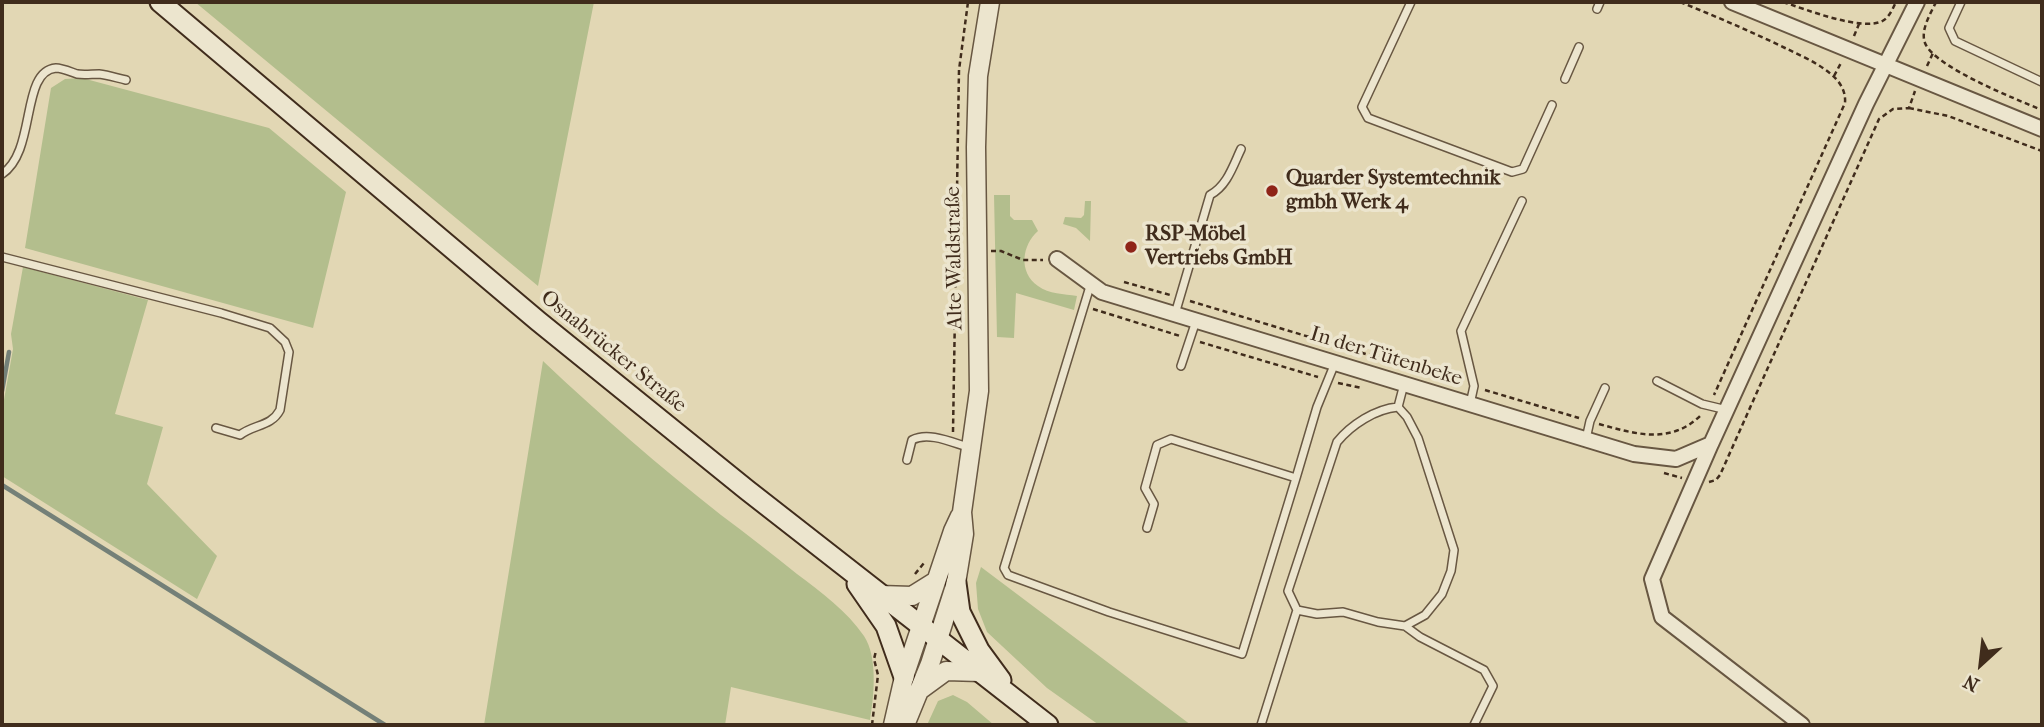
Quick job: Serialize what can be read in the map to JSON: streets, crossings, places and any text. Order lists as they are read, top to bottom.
{
  "streets": {
    "main road": ["Osnabrücker Straße"],
    "street": ["Alte Waldstraße", "In der Tütenbeke"]
  },
  "crossings": [
    ["Alte Waldstraße", "Osnabrücker Straße"]
  ],
  "places": ["Quarder Systemtechnik gmbh Werk 4", "RSP-Möbel Vertriebs GmbH"],
  "north": "bottom left"
}
